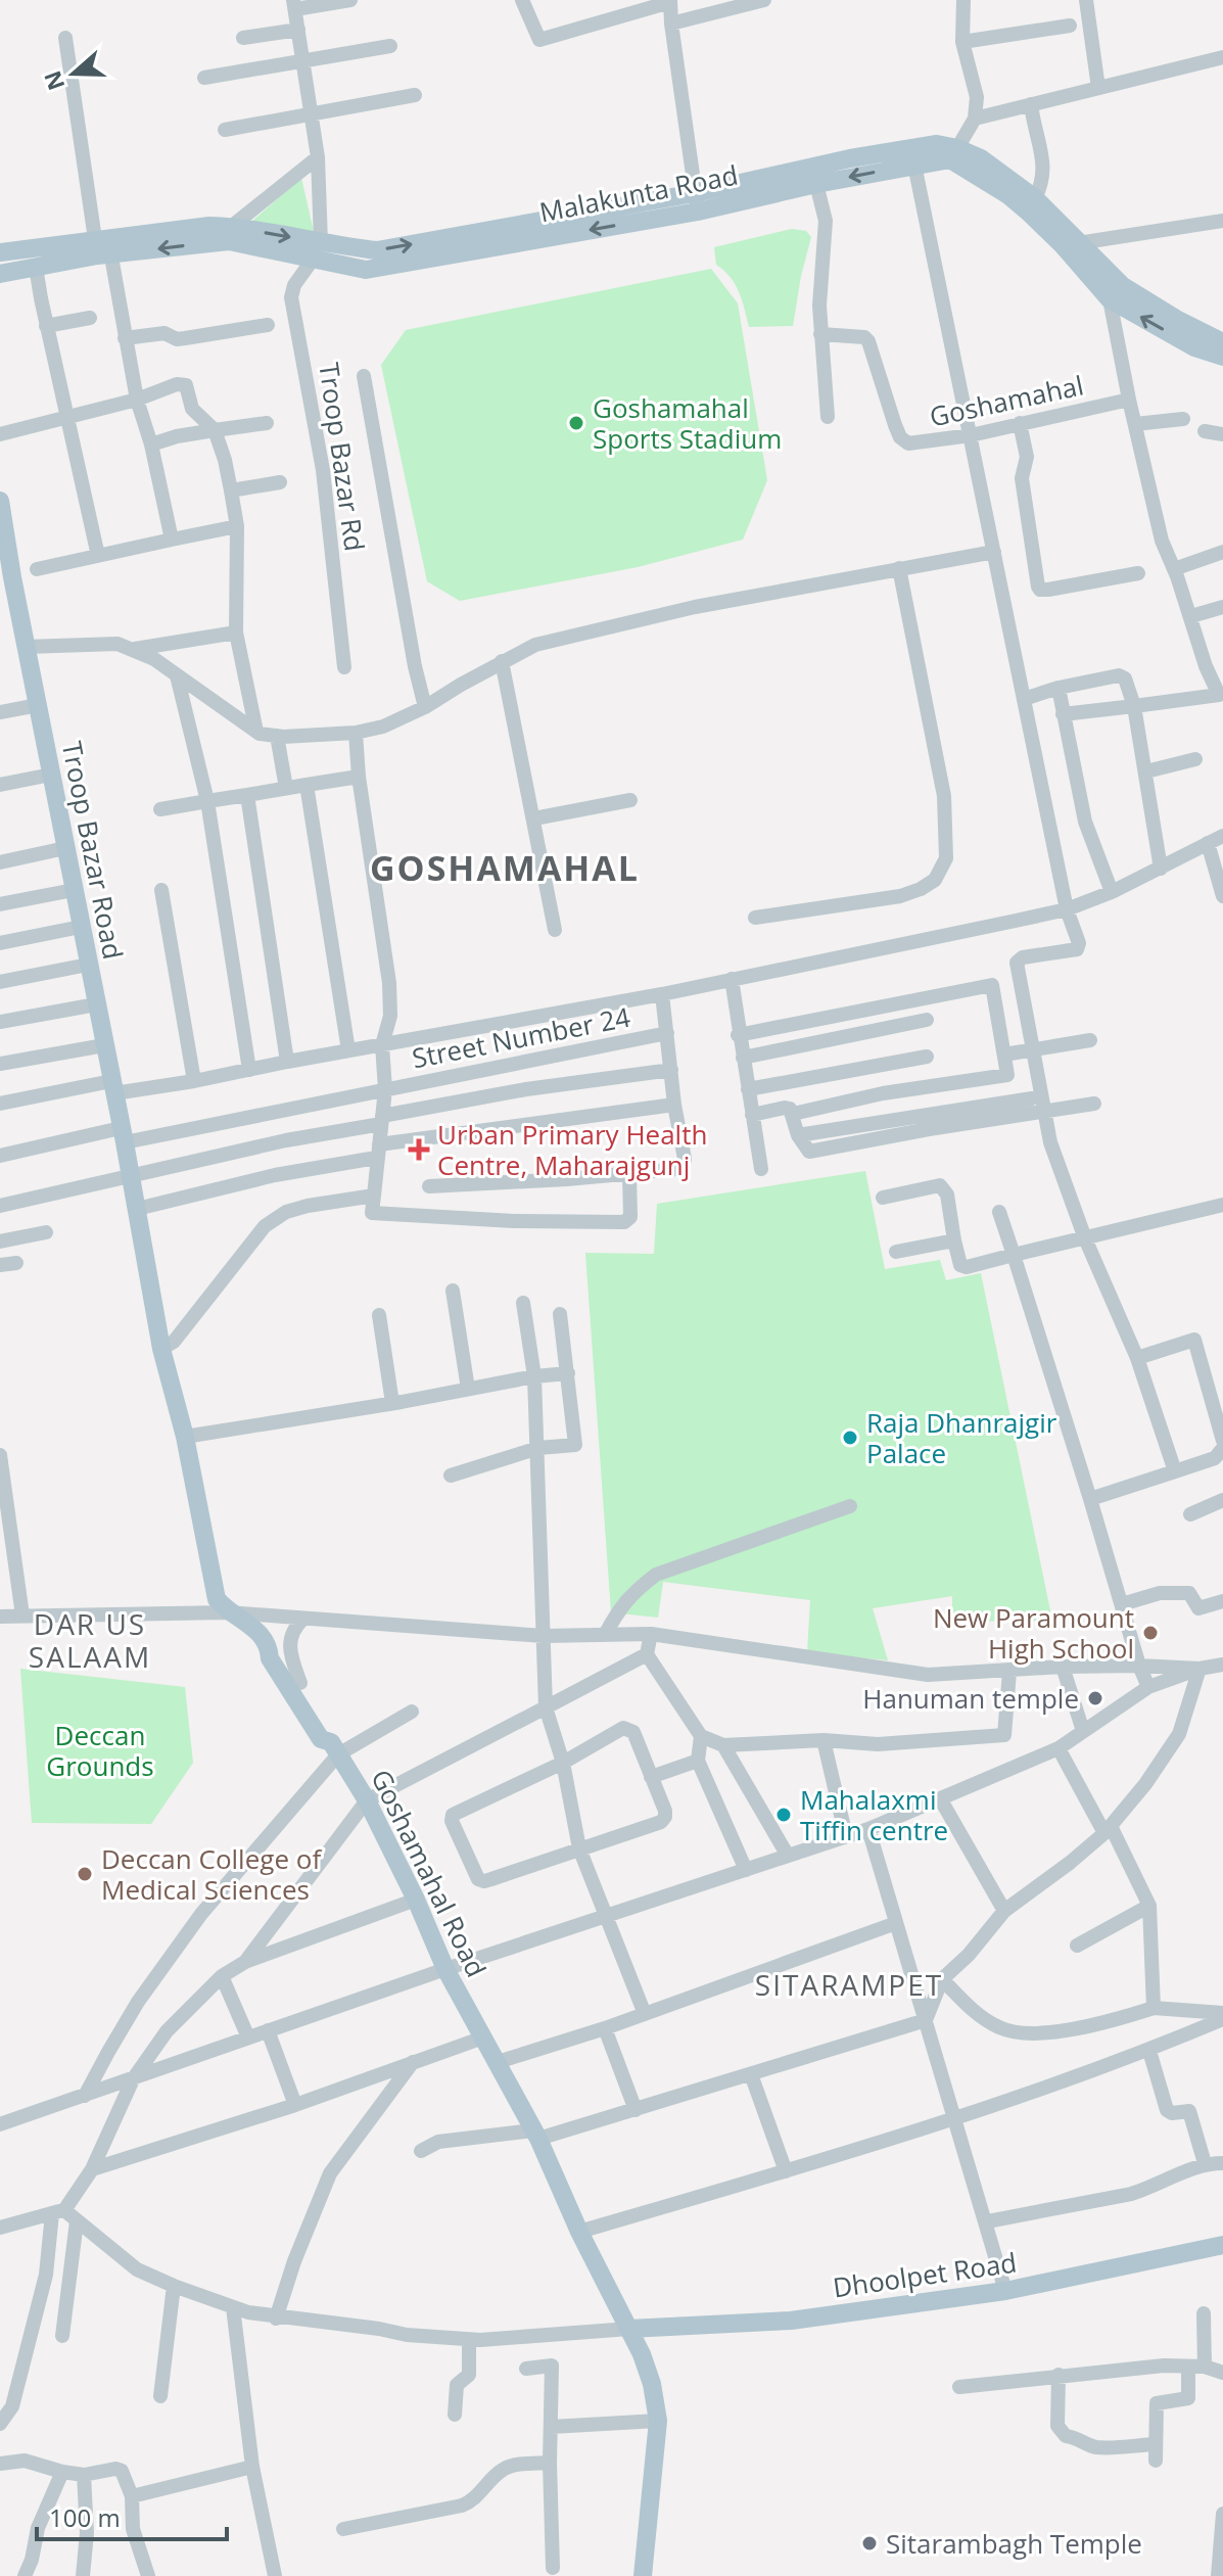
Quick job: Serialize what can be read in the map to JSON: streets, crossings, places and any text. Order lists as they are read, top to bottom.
{
  "streets": {
    "main road": [
      "Malakunta Road",
      "Troop Bazar Road",
      "Goshamahal Road",
      "Dhoolpet Road"
    ],
    "street": ["Goshamahal", "Troop Bazar Rd", "Street Number 24"]
  },
  "crossings": [
    ["Malakunta Road", "Troop Bazar Rd"],
    ["Troop Bazar Road", "Street Number 24"],
    ["Goshamahal Road", "Dhoolpet Road"]
  ],
  "districts": ["GOSHAMAHAL", "DAR US SALAAM", "SITARAMPET"],
  "parks": ["Deccan Grounds"],
  "places": {
    "other": [
      "Goshamahal Sports Stadium",
      "Raja Dhanrajgir Palace",
      "New Paramount High School",
      "Hanuman temple",
      "Mahalaxmi Tiffin centre",
      "Deccan College of Medical Sciences",
      "Sitarambagh Temple"
    ],
    "health": ["Urban Primary Health Centre, Maharajgunj"]
  },
  "scale_bar": "100 m",
  "north": "left"
}
